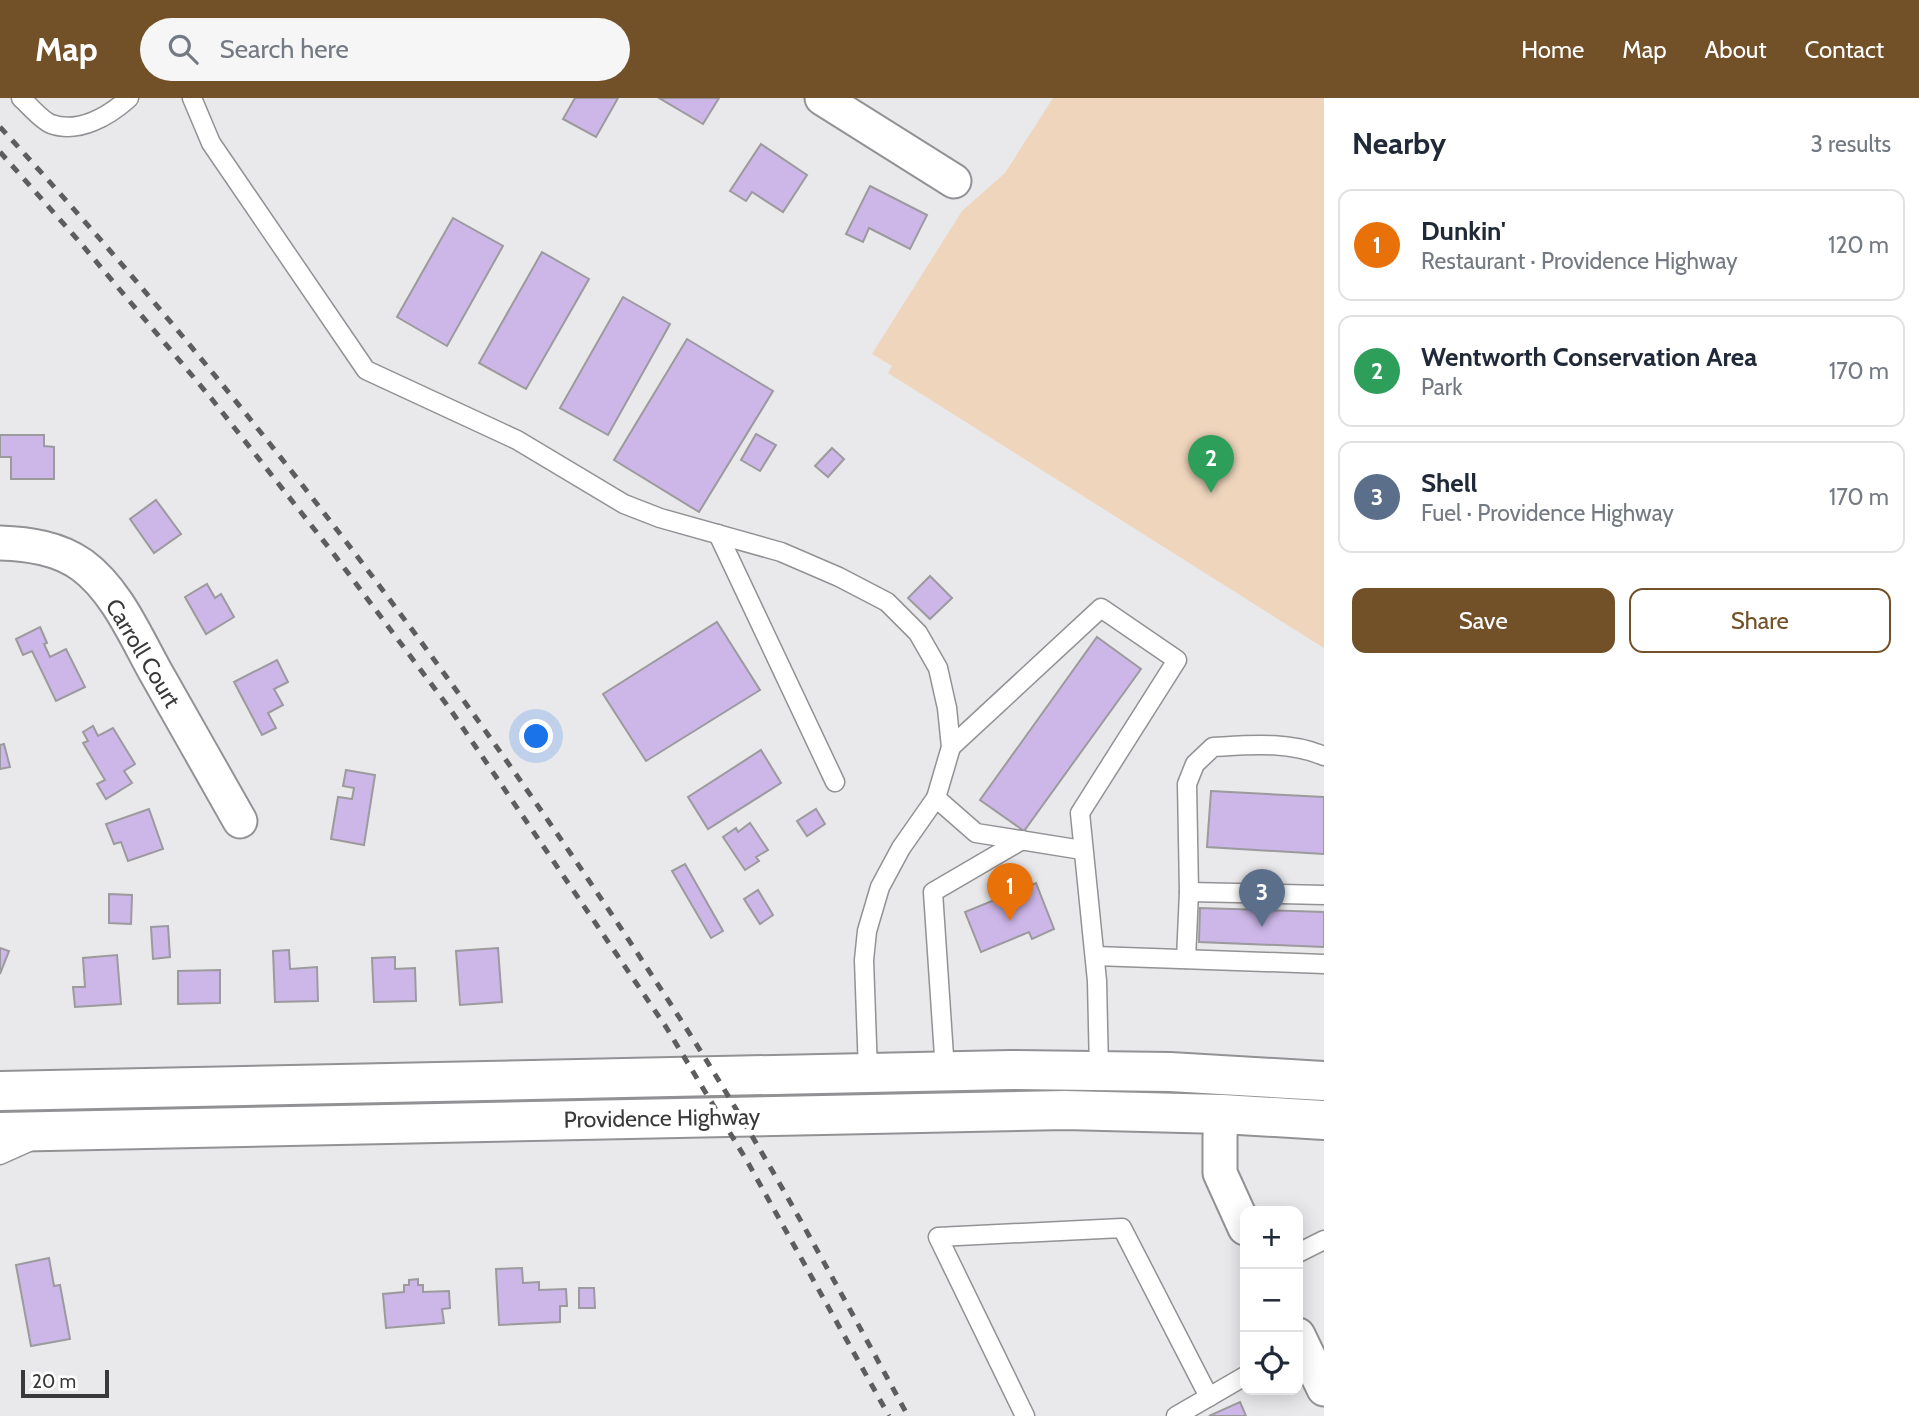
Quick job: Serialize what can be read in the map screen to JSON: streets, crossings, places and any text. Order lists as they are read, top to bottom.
{
  "streets": {
    "main road": ["Providence Highway"],
    "street": ["Carroll Court"]
  },
  "scale_bar": "20 m",
  "page": {
    "header": "Map",
    "search": "Search here",
    "nav": [
      "Home",
      "Map",
      "About",
      "Contact"
    ],
    "heading": ["Nearby", "3 results"],
    "list": [
      {
        "mark": "1",
        "name": "Dunkin'",
        "note": "Restaurant · Providence Highway",
        "value": "120 m"
      },
      {
        "mark": "2",
        "name": "Wentworth Conservation Area",
        "note": "Park",
        "value": "170 m"
      },
      {
        "mark": "3",
        "name": "Shell",
        "note": "Fuel · Providence Highway",
        "value": "170 m"
      }
    ],
    "pins": ["2", "1", "3"],
    "buttons": ["Save", "Share"],
    "map_buttons": ["+", "−"],
    "scale": "20 m"
  }
}
